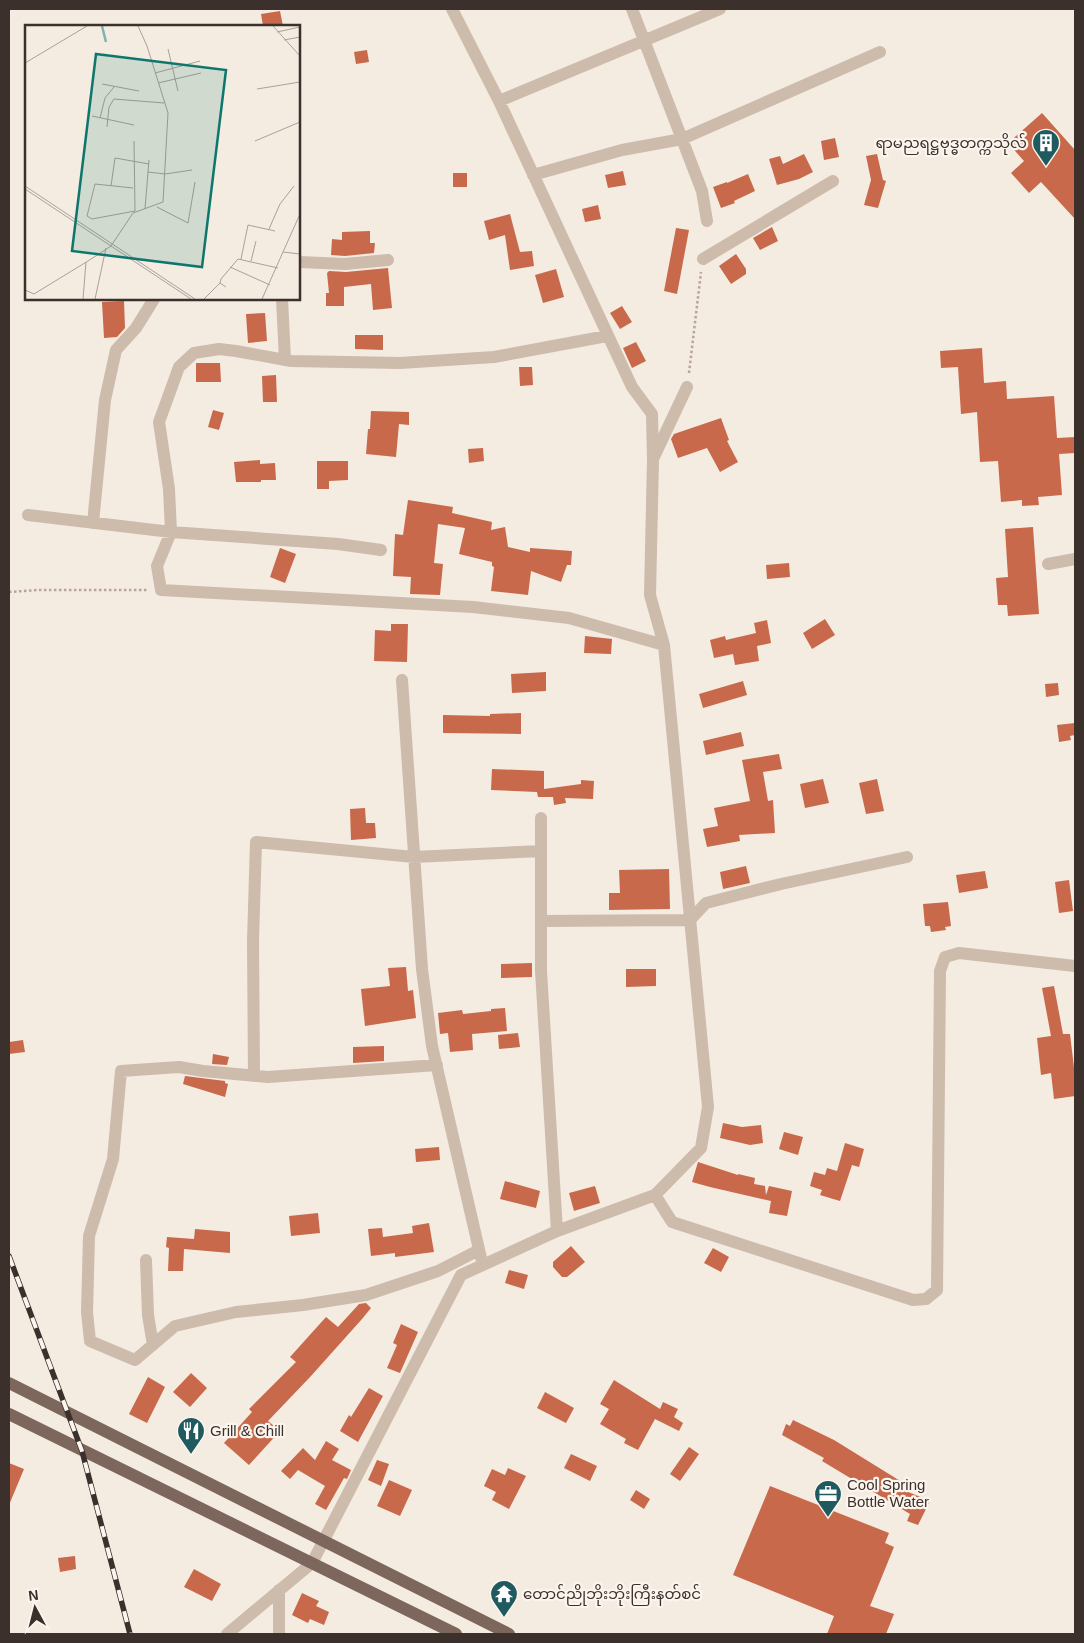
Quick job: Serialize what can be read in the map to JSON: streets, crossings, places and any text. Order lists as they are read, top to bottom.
{
  "places": {
    "building": ["ရာမညရဋ္ဌဗုဒ္ဓတက္ကသိုလ်"],
    "restaurant": ["Grill & Chill"],
    "office": ["Cool Spring Bottle Water"],
    "temple": ["တောင်ညိုဘိုးဘိုးကြီးနတ်စင်"]
  },
  "north": "top"
}
